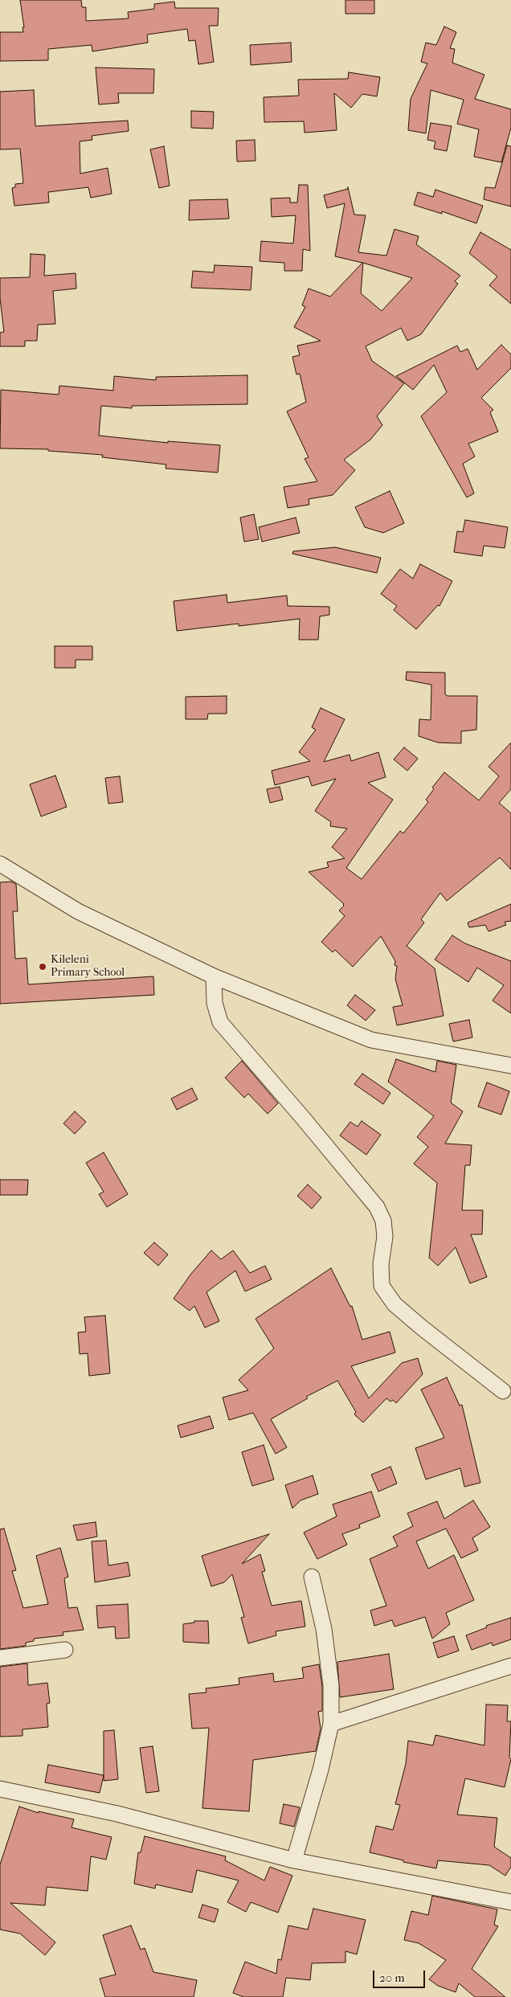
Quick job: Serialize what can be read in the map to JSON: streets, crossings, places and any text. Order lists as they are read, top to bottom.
{
  "places": ["Kileleni Primary School"],
  "scale_bar": "20 m"
}
